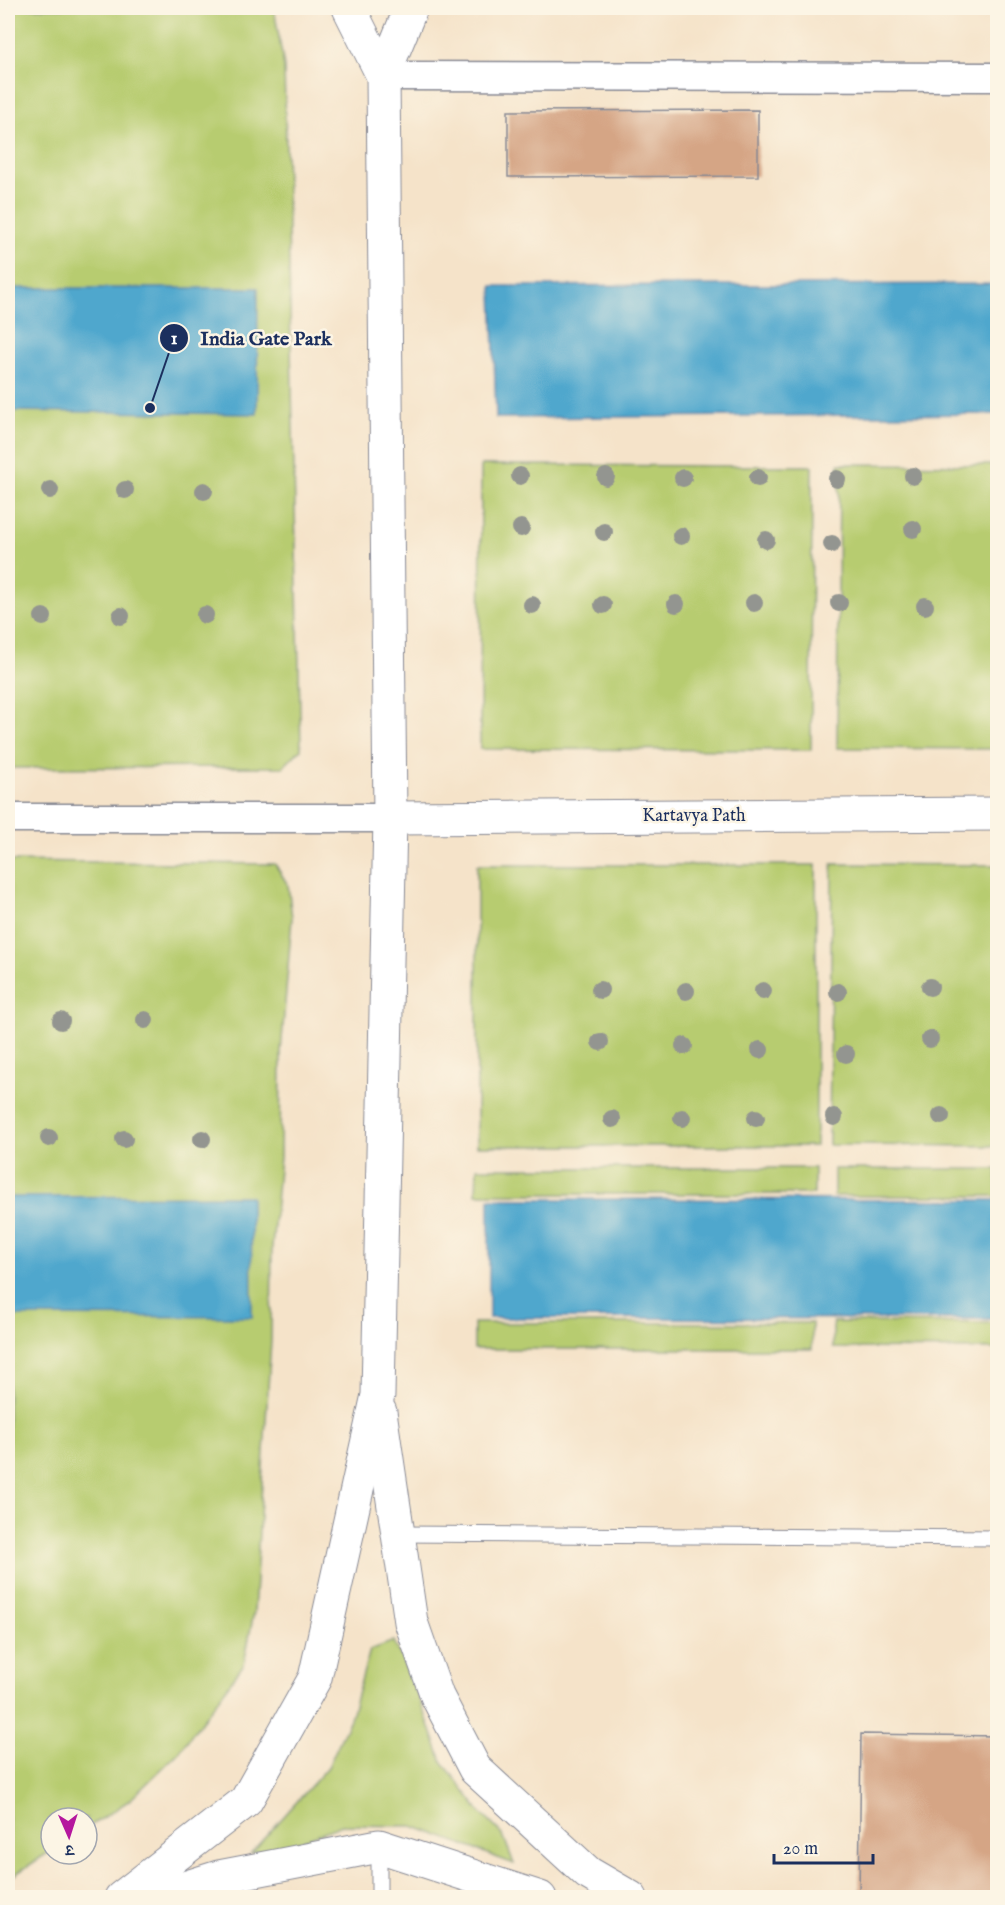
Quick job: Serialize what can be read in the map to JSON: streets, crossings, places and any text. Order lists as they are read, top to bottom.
{
  "streets": {
    "main road": ["Kartavya Path"]
  },
  "places": ["India Gate Park"],
  "scale_bar": "20 m",
  "north": "bottom"
}
